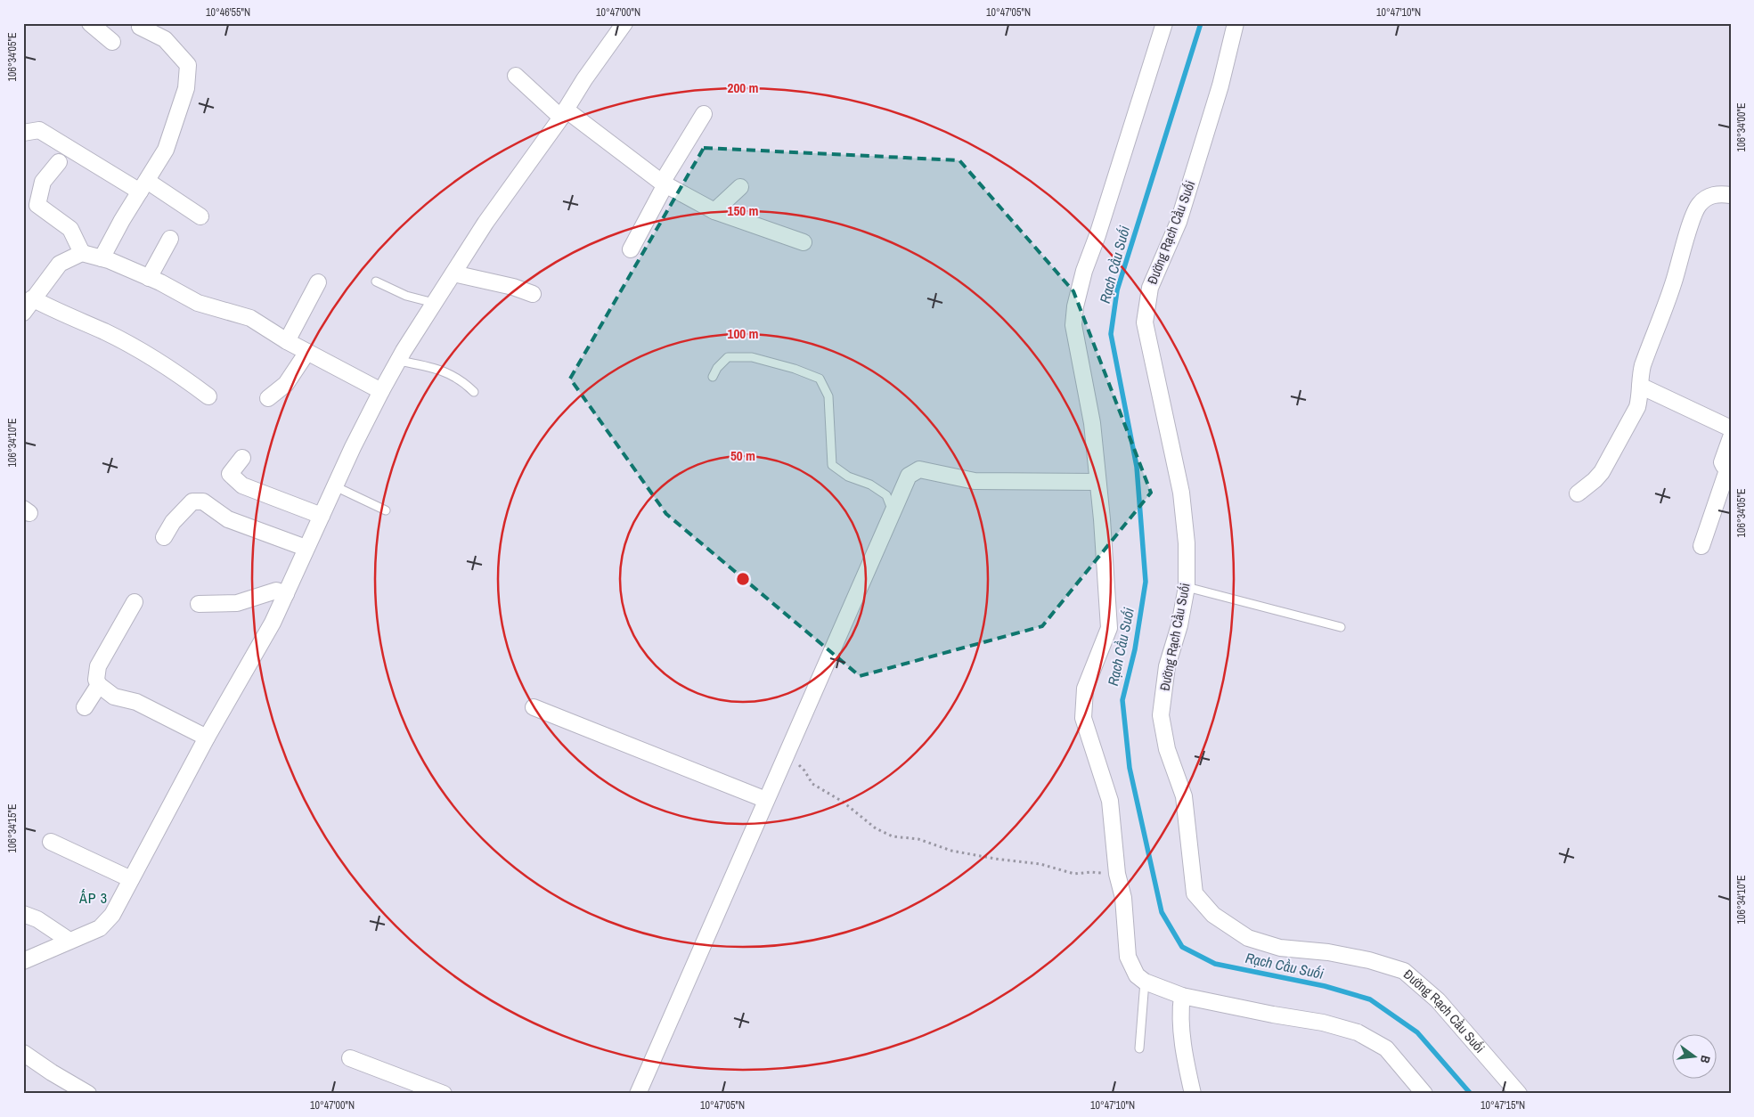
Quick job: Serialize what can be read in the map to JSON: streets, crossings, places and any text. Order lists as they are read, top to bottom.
{
  "streets": {
    "street": ["Đường Rạch Cầu Suối"]
  },
  "districts": ["ẤP 3"],
  "water": ["Rạch Cầu Suối"],
  "north": "right",
  "coordinates": [
    "10°46'55\"N",
    "10°47'00\"N",
    "10°47'05\"N",
    "10°47'10\"N",
    "106°34'05\"E",
    "106°34'00\"E",
    "106°34'10\"E",
    "106°34'15\"E",
    "10°47'15\"N"
  ],
  "rings": [
    "200 m",
    "150 m",
    "100 m",
    "50 m"
  ]
}
